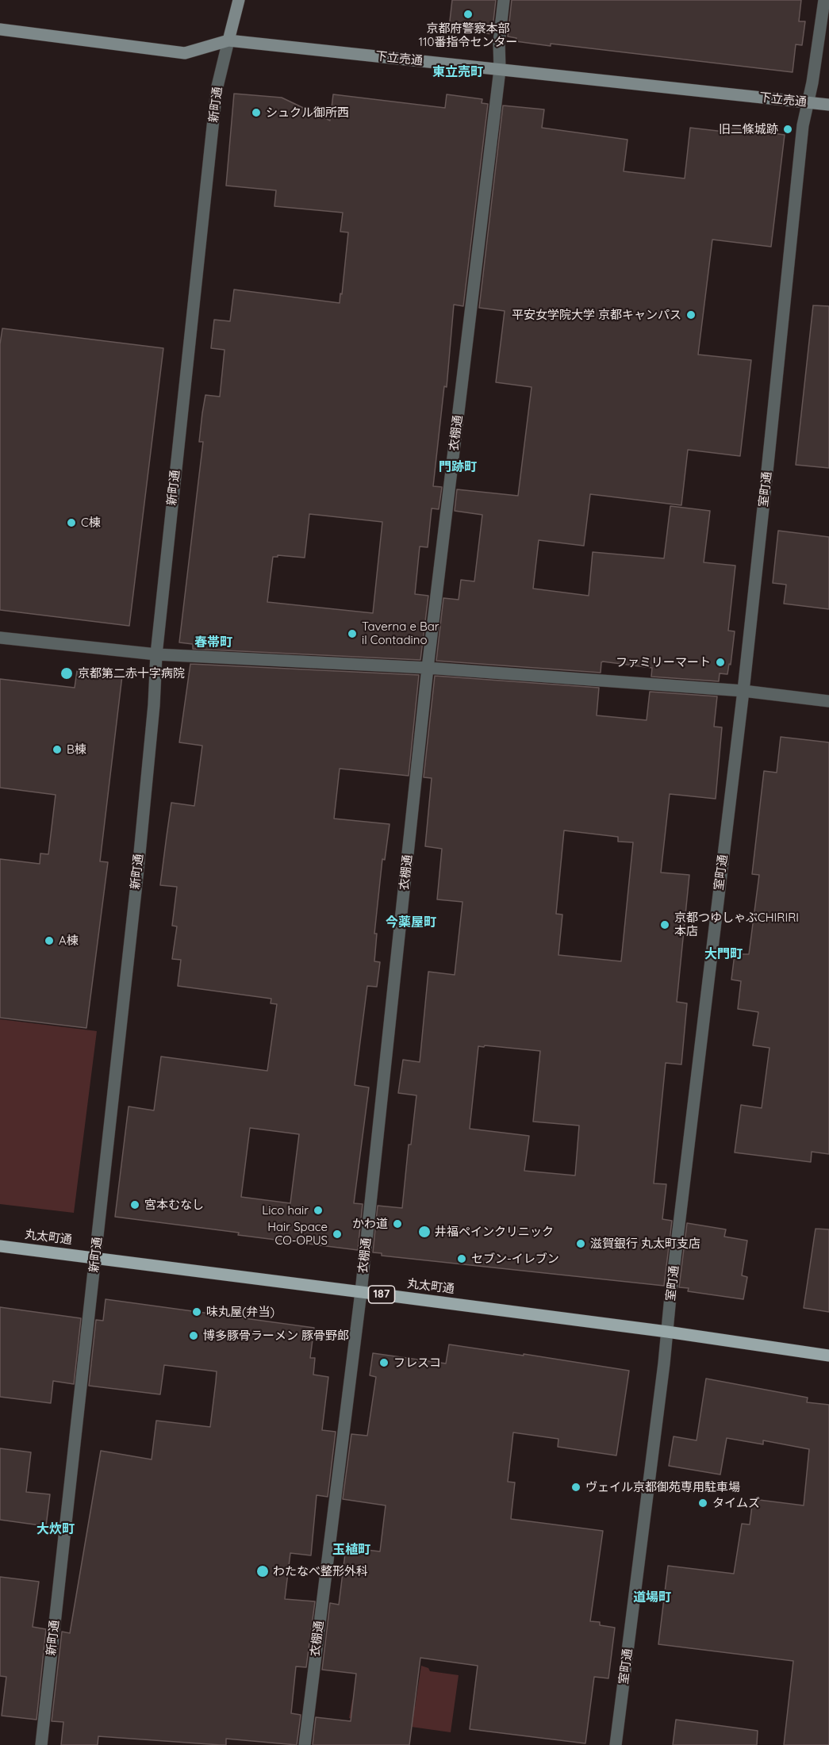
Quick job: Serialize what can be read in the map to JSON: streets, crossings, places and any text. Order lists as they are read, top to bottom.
{
  "streets": {
    "main road": ["丸太町通", "187"],
    "street": [
      "下立売通",
      "新町通",
      "衣棚通",
      "室町通"
    ]
  },
  "crossings": [
    ["下立売通", "新町通"],
    ["下立売通", "衣棚通"],
    ["下立売通", "室町通"],
    ["新町通", "丸太町通"],
    ["衣棚通", "丸太町通"],
    ["室町通", "丸太町通"]
  ],
  "districts": [
    "東立売町",
    "門跡町",
    "春帯町",
    "今薬屋町",
    "大門町",
    "大炊町",
    "玉植町",
    "道場町"
  ],
  "places": [
    "京都府警察本部 110番指令センター",
    "シュクル御所西",
    "旧二條城跡",
    "平安女学院大学 京都キャンパス",
    "C棟",
    "Taverna e Bar il Contadino",
    "ファミリーマート",
    "京都第二赤十字病院",
    "B棟",
    "京都つゆしゃぶCHIRIRI 本店",
    "A棟",
    "宮本むなし",
    "Lico hair",
    "かわ道",
    "井福ペインクリニック",
    "Hair Space CO-OPUS",
    "滋賀銀行 丸太町支店",
    "セブン-イレブン",
    "味丸屋(弁当)",
    "博多豚骨ラーメン 豚骨野郎",
    "フレスコ",
    "ヴェイル京都御苑専用駐車場",
    "タイムズ",
    "わたなべ整形外科"
  ]
}
